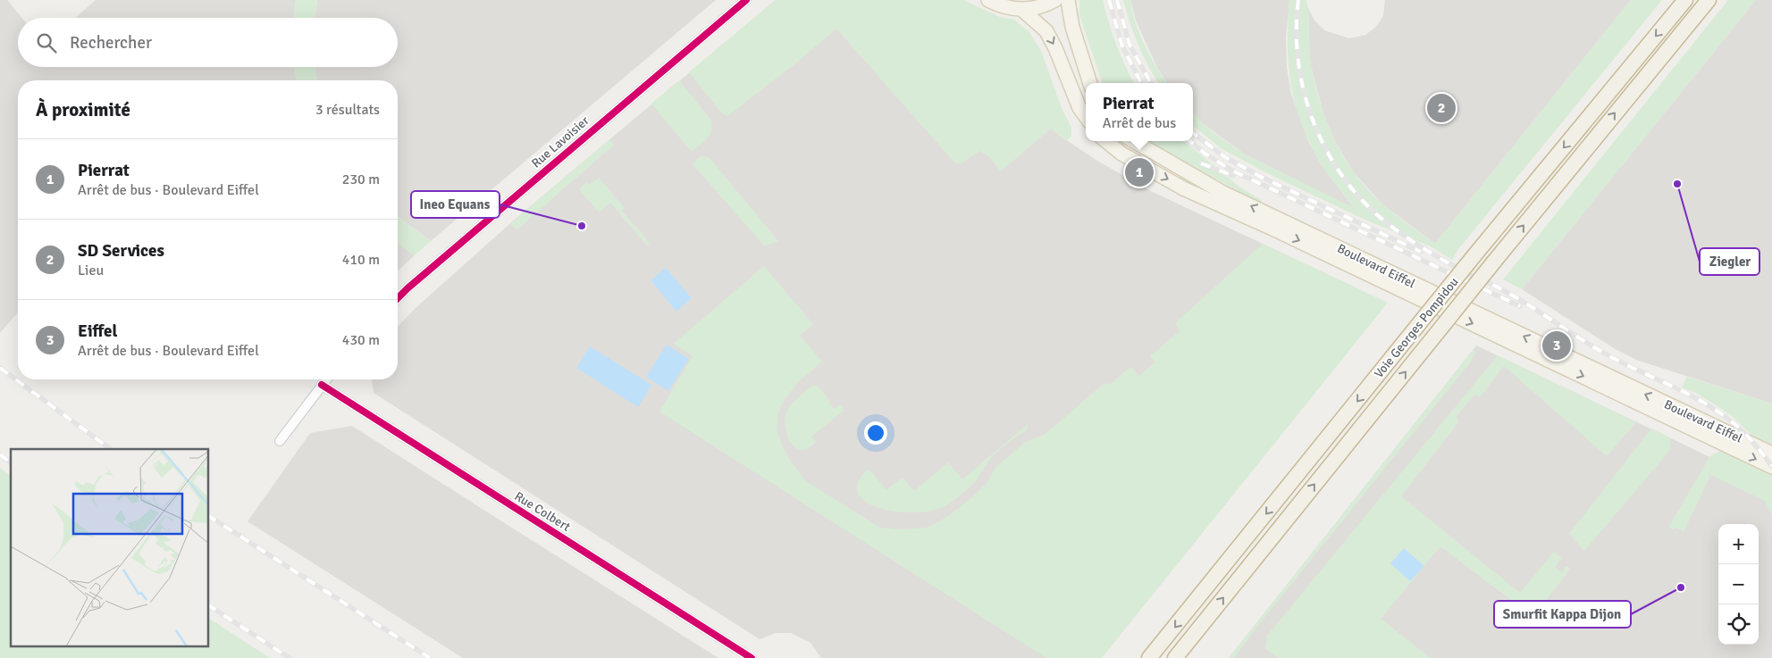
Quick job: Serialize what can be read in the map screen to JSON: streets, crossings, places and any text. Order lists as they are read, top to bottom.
{
  "streets": {
    "highway": ["Voie Georges Pompidou"],
    "main road": ["Boulevard Eiffel"],
    "street": ["Rue Lavoisier", "Rue Colbert"]
  },
  "places": ["Ziegler", "Ineo Equans", "Smurfit Kappa Dijon"],
  "page": {
    "search": "Rechercher",
    "heading": ["À proximité", "3 résultats"],
    "popup": ["Pierrat", "Arrêt de bus"],
    "pins": ["2", "1", "3"],
    "list": [
      {
        "mark": "1",
        "name": "Pierrat",
        "note": "Arrêt de bus · Boulevard Eiffel",
        "value": "230 m"
      },
      {
        "mark": "2",
        "name": "SD Services",
        "note": "Lieu",
        "value": "410 m"
      },
      {
        "mark": "3",
        "name": "Eiffel",
        "note": "Arrêt de bus · Boulevard Eiffel",
        "value": "430 m"
      }
    ],
    "map_buttons": ["+", "−"]
  }
}
